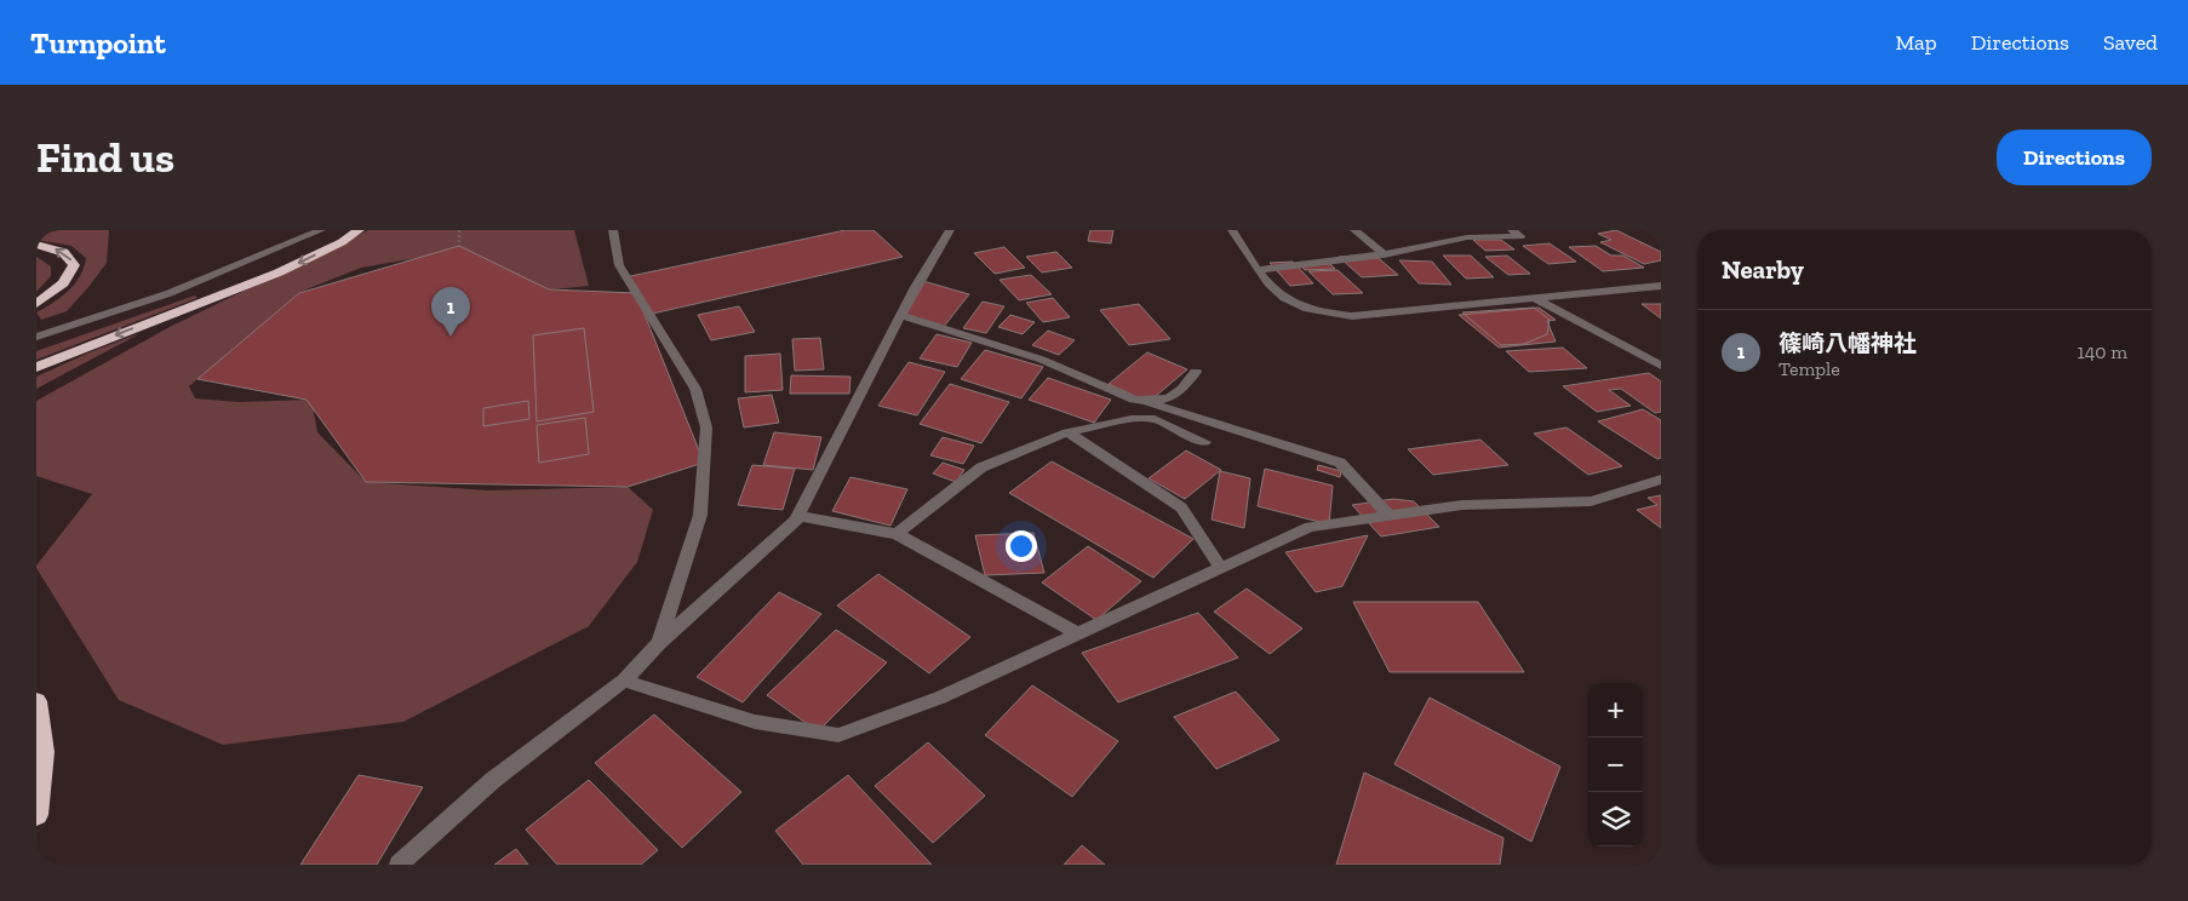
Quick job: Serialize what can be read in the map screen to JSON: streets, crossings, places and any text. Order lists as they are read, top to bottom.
{
  "page": {
    "header": "Turnpoint",
    "nav": ["Map", "Directions", "Saved"],
    "buttons": "Directions",
    "title": "Find us",
    "heading": "Nearby",
    "pins": "1",
    "list": [
      {
        "mark": "1",
        "name": "篠崎八幡神社",
        "note": "Temple",
        "value": "140 m"
      }
    ],
    "map_buttons": ["+", "−"]
  }
}
